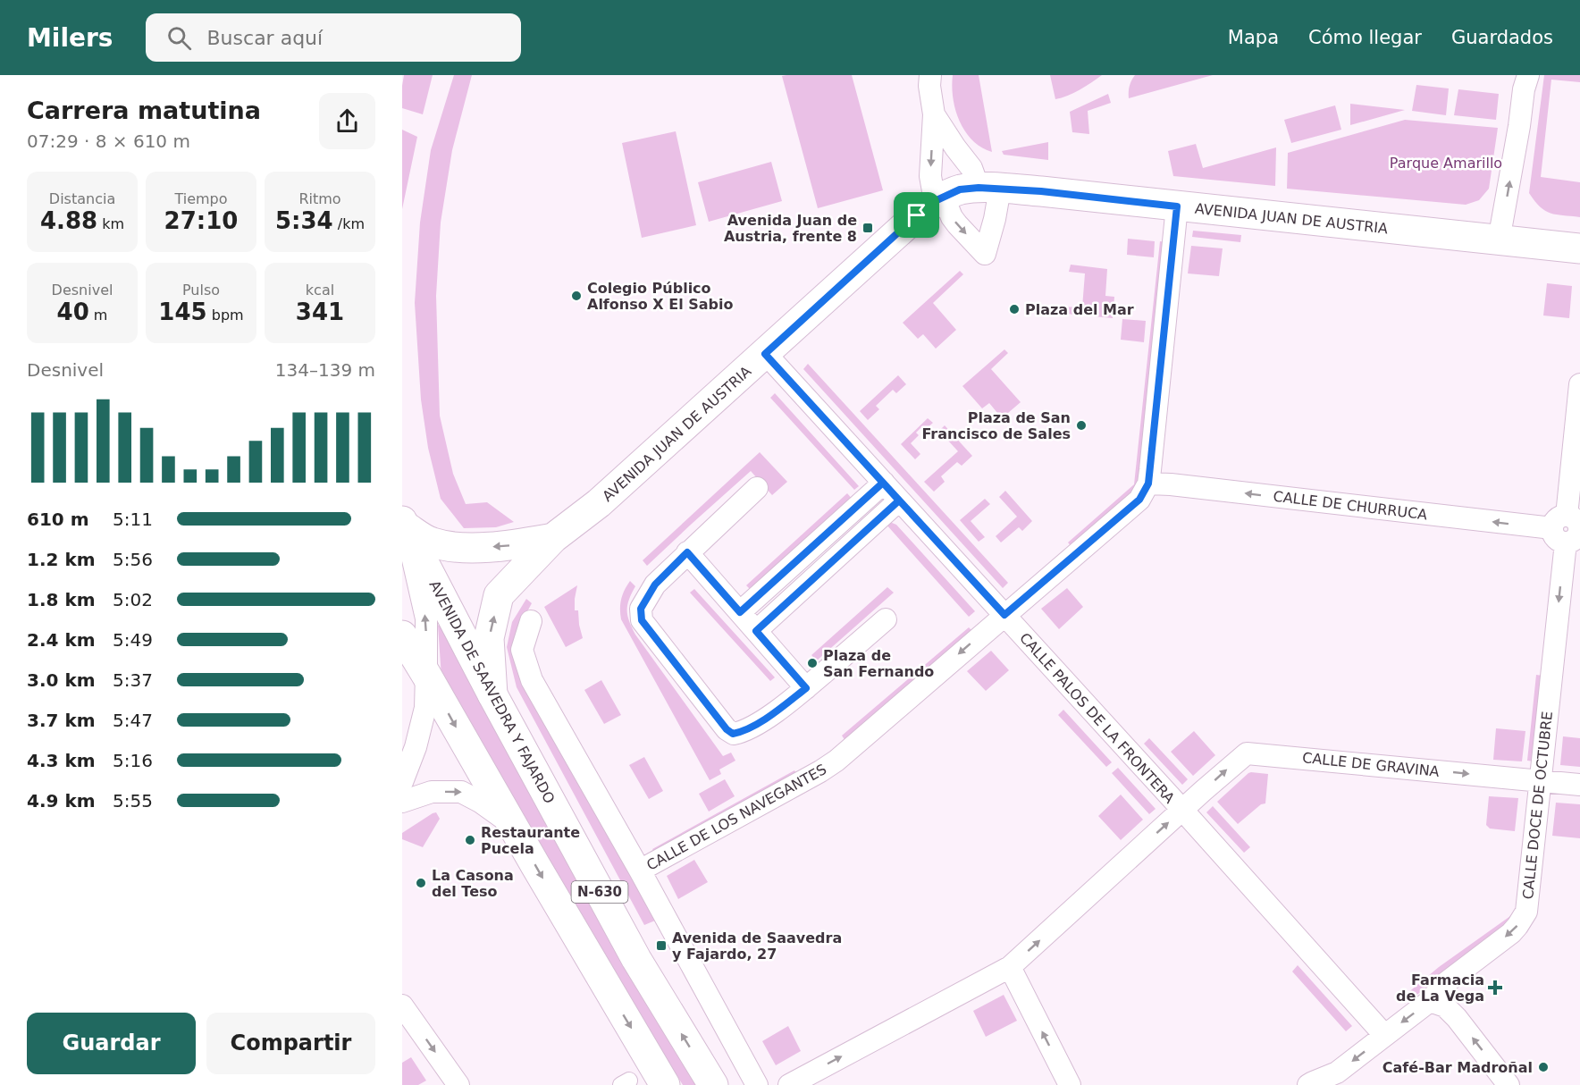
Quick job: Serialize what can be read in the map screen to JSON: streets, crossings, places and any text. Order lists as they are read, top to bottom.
{
  "streets": {
    "main road": ["AVENIDA JUAN DE AUSTRIA", "AVENIDA DE SAAVEDRA Y FAJARDO", "N-630"],
    "street": [
      "CALLE DE CHURRUCA",
      "CALLE PALOS DE LA FRONTERA",
      "CALLE DE GRAVINA",
      "CALLE DOCE DE OCTUBRE",
      "CALLE DE LOS NAVEGANTES"
    ]
  },
  "crossings": [
    ["AVENIDA JUAN DE AUSTRIA", "AVENIDA DE SAAVEDRA Y FAJARDO"],
    ["AVENIDA JUAN DE AUSTRIA", "CALLE PALOS DE LA FRONTERA"],
    ["CALLE DE CHURRUCA", "CALLE DOCE DE OCTUBRE"],
    ["CALLE DE CHURRUCA", "CALLE DE LOS NAVEGANTES"],
    ["CALLE PALOS DE LA FRONTERA", "CALLE DE GRAVINA"],
    ["CALLE PALOS DE LA FRONTERA", "CALLE DOCE DE OCTUBRE"],
    ["CALLE PALOS DE LA FRONTERA", "CALLE DE LOS NAVEGANTES"],
    ["CALLE DE GRAVINA", "CALLE DOCE DE OCTUBRE"]
  ],
  "one_way": ["CALLE DE CHURRUCA", "CALLE DE GRAVINA", "CALLE DOCE DE OCTUBRE"],
  "parks": ["Parque Amarillo"],
  "places": {
    "transit": ["Avenida Juan de Austria, frente 8", "Avenida de Saavedra y Fajardo, 27"],
    "other": [
      "Colegio Público Alfonso X El Sabio",
      "Plaza del Mar",
      "Plaza de San Francisco de Sales",
      "Plaza de San Fernando",
      "Restaurante Pucela",
      "La Casona del Teso",
      "Café-Bar Madroñal"
    ],
    "health": ["Farmacia de La Vega"]
  },
  "page": {
    "header": "Milers",
    "search": "Buscar aquí",
    "nav": ["Mapa", "Cómo llegar", "Guardados"],
    "heading": ["Carrera matutina", "07:29 · 8 × 610 m"],
    "stats": [
      ["Distancia", "4.88 km"],
      ["Tiempo", "27:10"],
      ["Ritmo", "5:34 /km"],
      ["Desnivel", "40 m"],
      ["Pulso", "145 bpm"],
      ["kcal", "341"]
    ],
    "chart": ["Desnivel", "134–139 m"],
    "list": [
      {
        "name": "610 m",
        "note": "5:11"
      },
      {
        "name": "1.2 km",
        "note": "5:56"
      },
      {
        "name": "1.8 km",
        "note": "5:02"
      },
      {
        "name": "2.4 km",
        "note": "5:49"
      },
      {
        "name": "3.0 km",
        "note": "5:37"
      },
      {
        "name": "3.7 km",
        "note": "5:47"
      },
      {
        "name": "4.3 km",
        "note": "5:16"
      },
      {
        "name": "4.9 km",
        "note": "5:55"
      }
    ],
    "buttons": ["Guardar", "Compartir"]
  }
}
